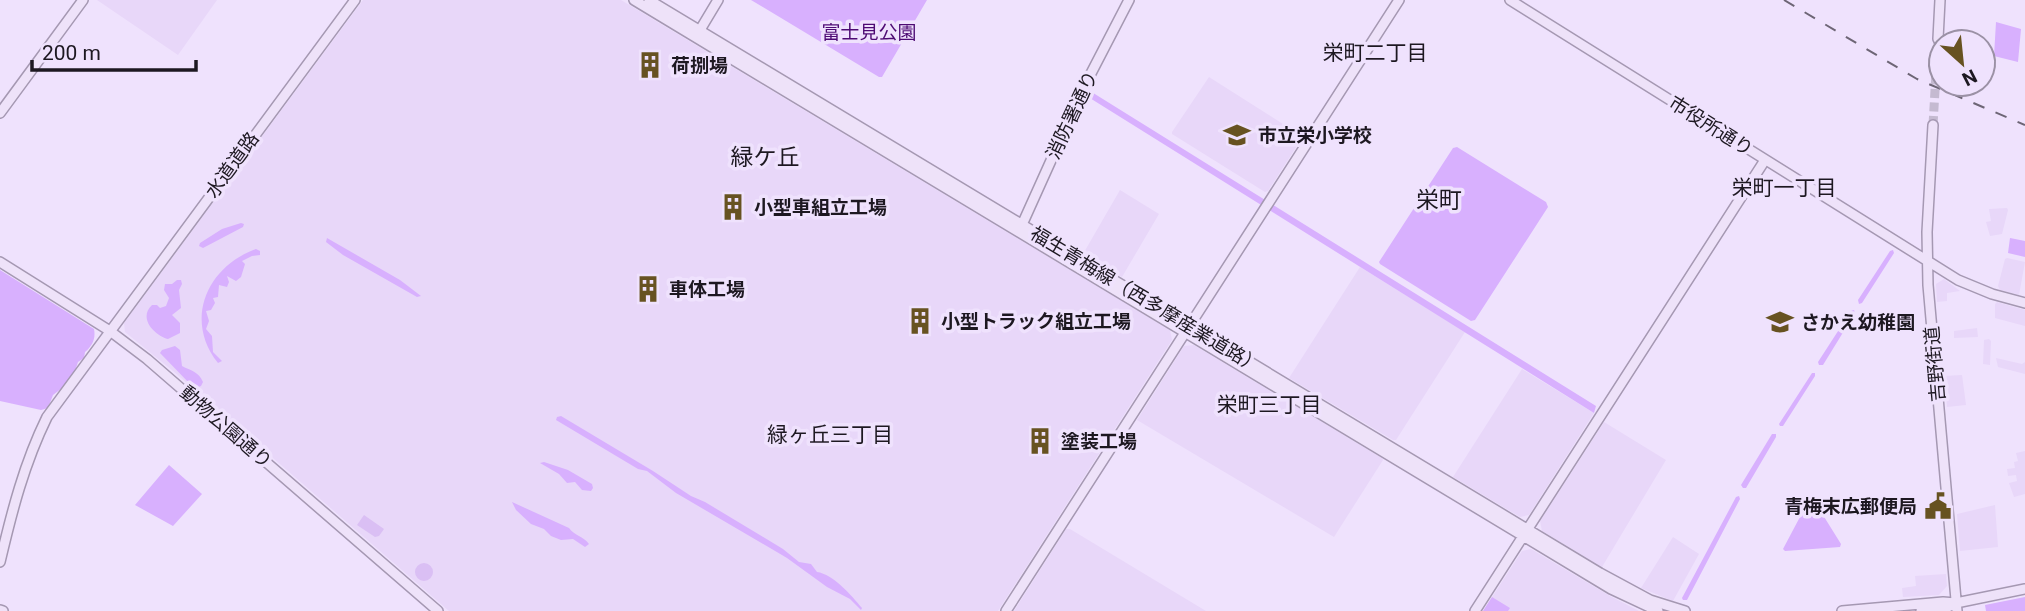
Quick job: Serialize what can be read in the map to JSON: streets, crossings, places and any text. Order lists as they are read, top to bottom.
{
  "streets": {
    "street": [
      "消防署通り",
      "市役所通り",
      "水道道路",
      "福生青梅線（西多摩産業道路）",
      "吉野街道",
      "動物公園通り"
    ]
  },
  "crossings": [
    ["消防署通り", "福生青梅線（西多摩産業道路）"],
    ["市役所通り", "吉野街道"],
    ["水道道路", "動物公園通り"]
  ],
  "districts": [
    "栄町二丁目",
    "緑ケ丘",
    "栄町一丁目",
    "栄町",
    "栄町三丁目",
    "緑ヶ丘三丁目"
  ],
  "parks": ["富士見公園"],
  "places": {
    "building": [
      "荷捌場",
      "小型車組立工場",
      "車体工場",
      "小型トラック組立工場",
      "塗装工場"
    ],
    "school or university": ["市立栄小学校", "さかえ幼稚園"],
    "public building": ["青梅末広郵便局"]
  },
  "scale_bar": "200 m",
  "north": "bottom right"
}
